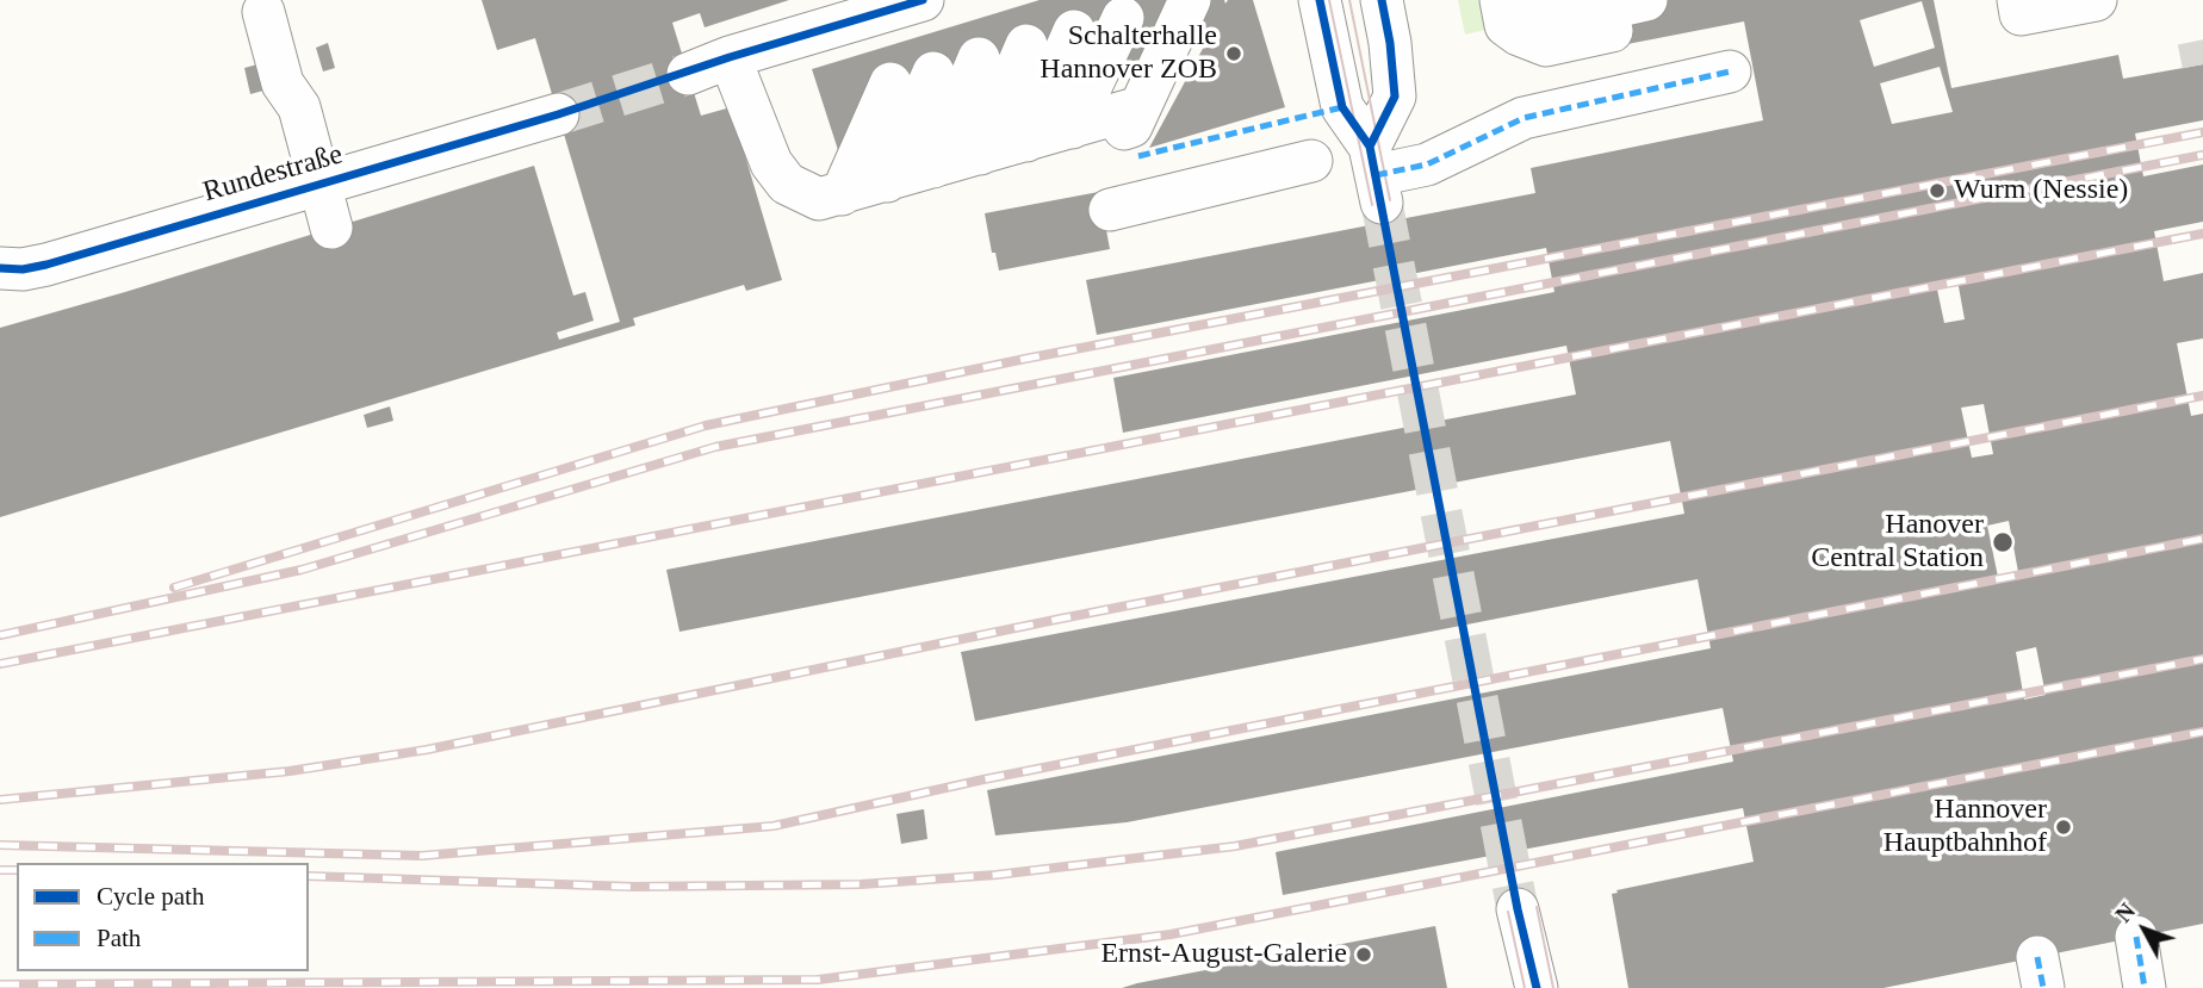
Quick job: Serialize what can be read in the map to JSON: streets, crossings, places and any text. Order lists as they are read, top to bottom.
{
  "streets": {
    "street": ["Rundestraße"]
  },
  "places": [
    "Schalterhalle Hannover ZOB",
    "Wurm (Nessie)",
    "Hanover Central Station",
    "Hannover Hauptbahnhof",
    "Ernst-August-Galerie"
  ],
  "legend": ["Cycle path", "Path"],
  "north": "top left"
}
